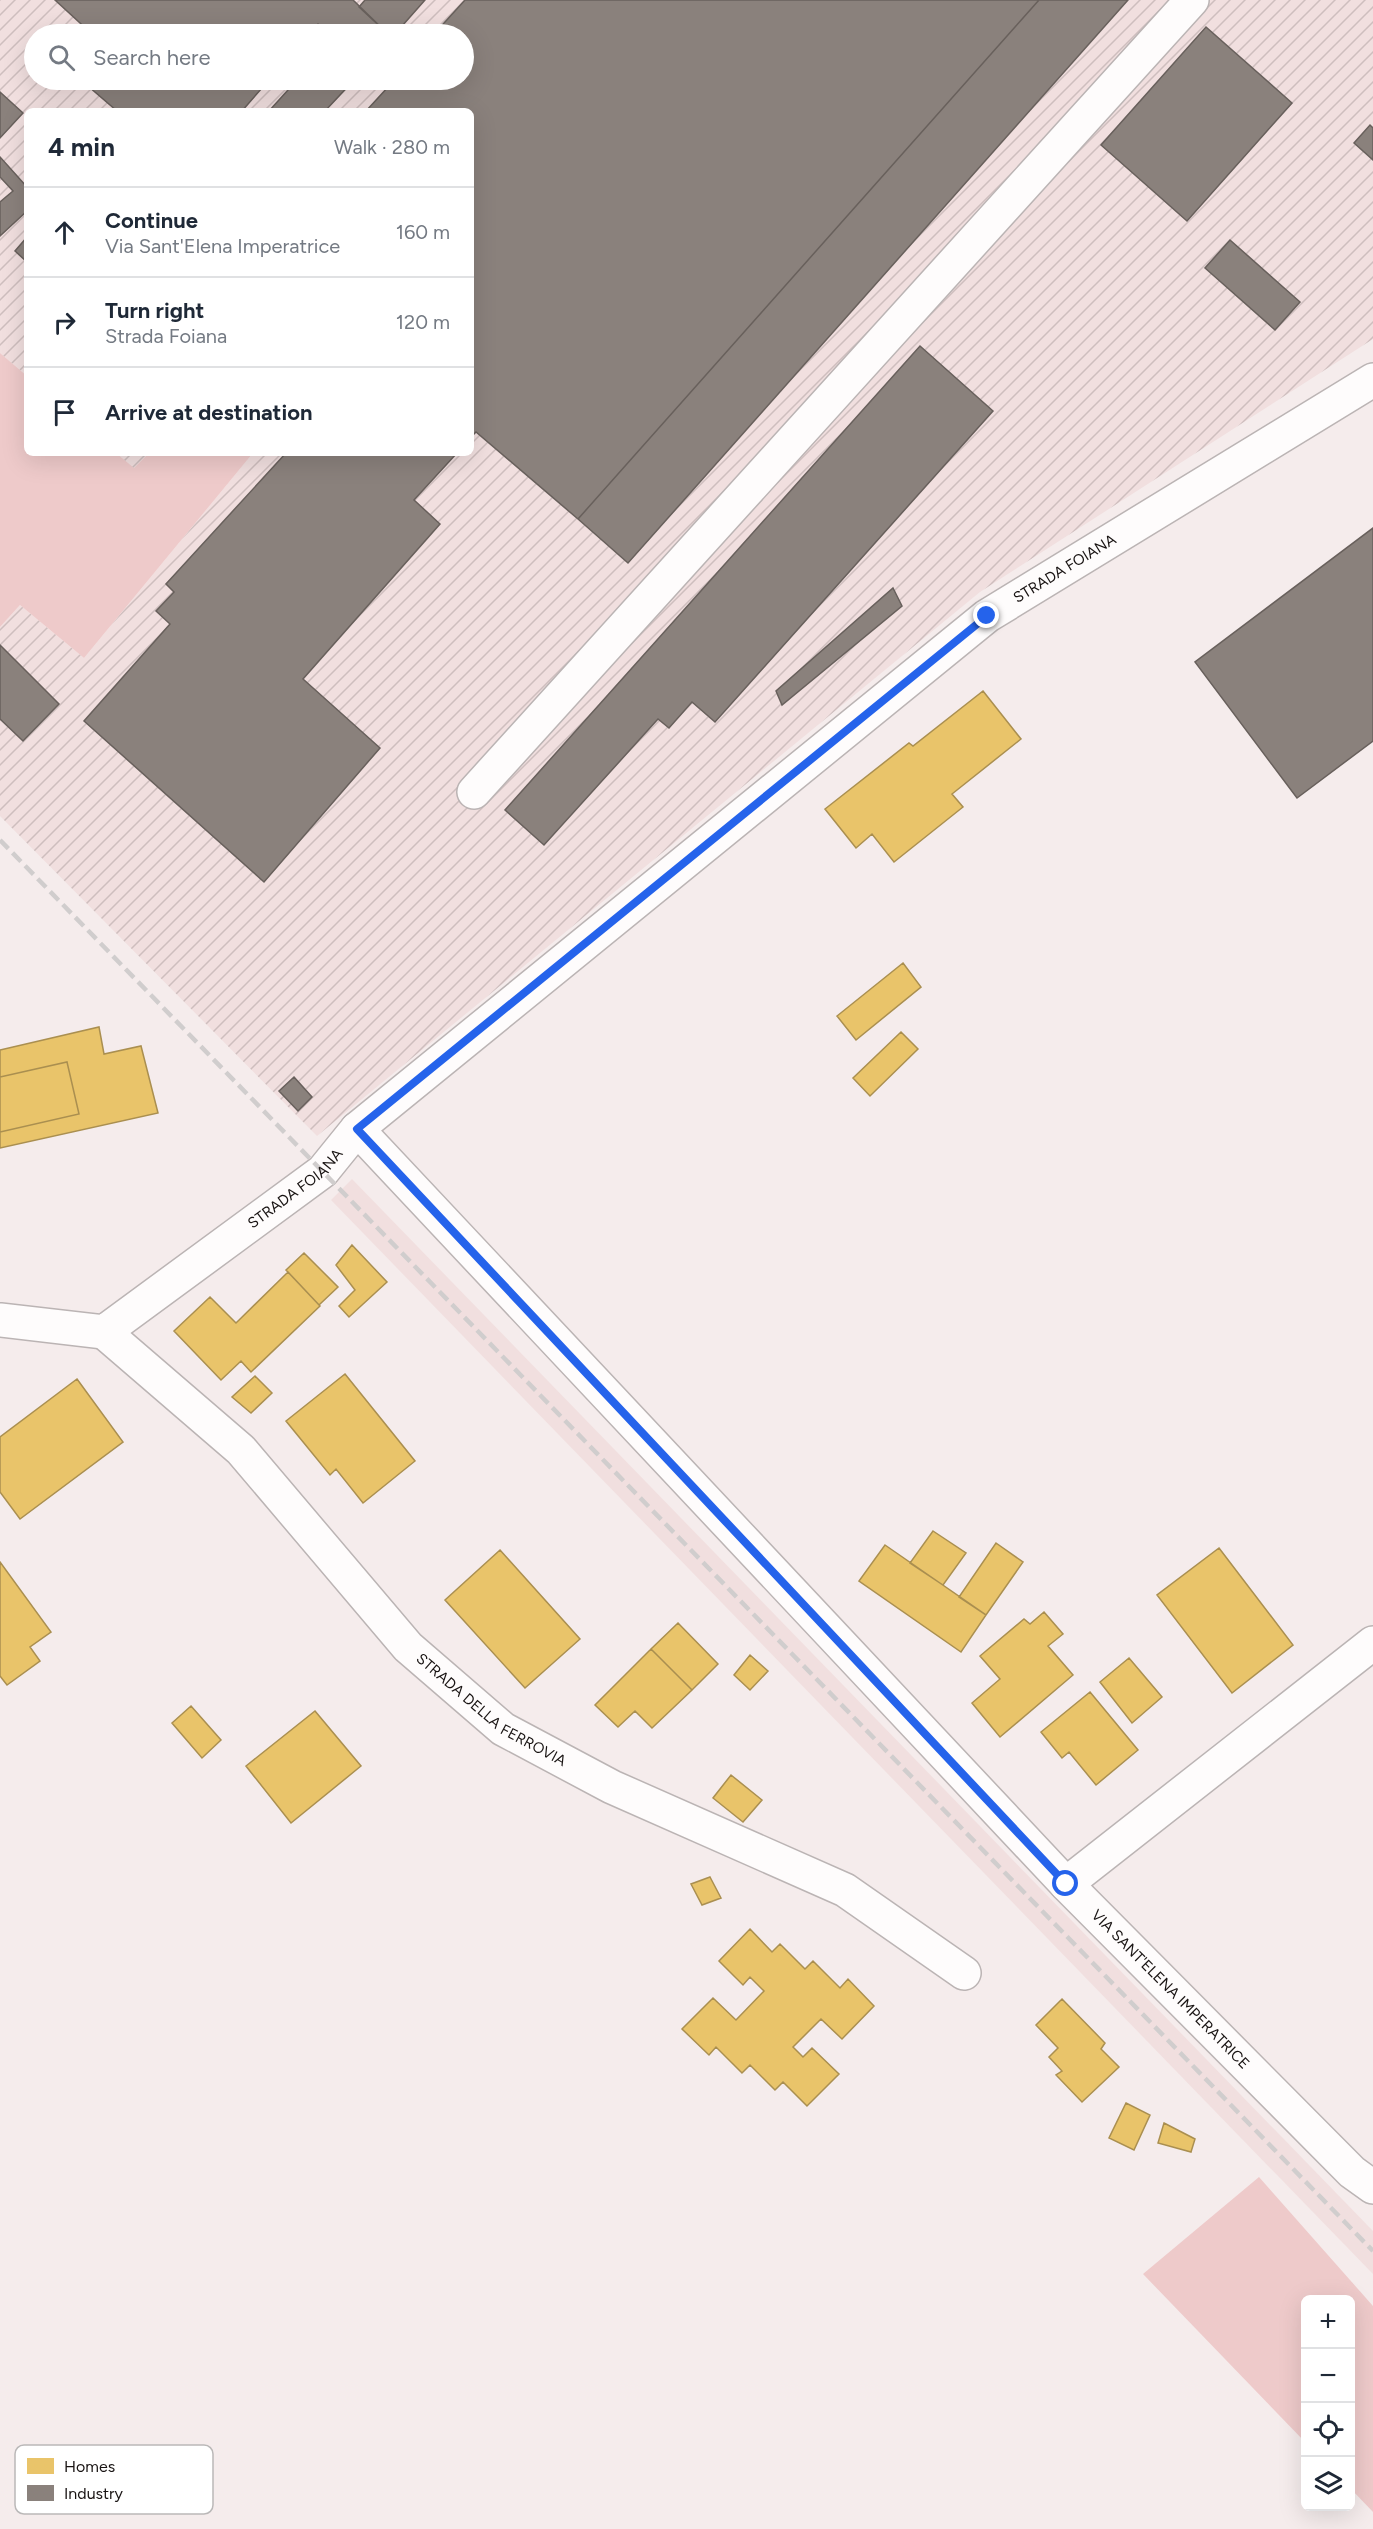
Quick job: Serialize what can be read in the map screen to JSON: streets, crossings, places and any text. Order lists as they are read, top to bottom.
{
  "streets": {
    "street": ["STRADA FOIANA", "STRADA DELLA FERROVIA", "VIA SANT'ELENA IMPERATRICE"]
  },
  "crossings": [
    ["STRADA FOIANA", "STRADA DELLA FERROVIA"],
    ["STRADA FOIANA", "VIA SANT'ELENA IMPERATRICE"]
  ],
  "legend": ["Homes", "Industry"],
  "page": {
    "search": "Search here",
    "heading": ["4 min", "Walk · 280 m"],
    "list": [
      ["Continue", "Via Sant'Elena Imperatrice", "160 m"],
      ["Turn right", "Strada Foiana", "120 m"],
      "Arrive at destination"
    ],
    "map_buttons": ["+", "−"]
  }
}
